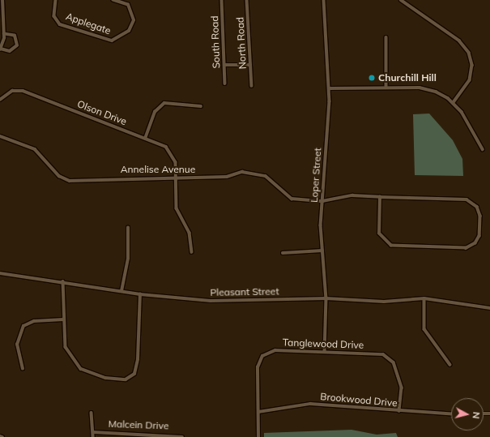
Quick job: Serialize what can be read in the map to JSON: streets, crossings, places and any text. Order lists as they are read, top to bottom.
{
  "streets": {
    "street": [
      "Applegate",
      "South Road",
      "North Road",
      "Olson Drive",
      "Annelise Avenue",
      "Loper Street",
      "Pleasant Street",
      "Tanglewood Drive",
      "Brookwood Drive",
      "Malcein Drive"
    ]
  },
  "crossings": [
    ["Olson Drive", "Annelise Avenue"],
    ["Annelise Avenue", "Loper Street"],
    ["Loper Street", "Pleasant Street"],
    ["Loper Street", "Tanglewood Drive"],
    ["Tanglewood Drive", "Brookwood Drive"]
  ],
  "places": ["Churchill Hill"],
  "north": "right"
}
